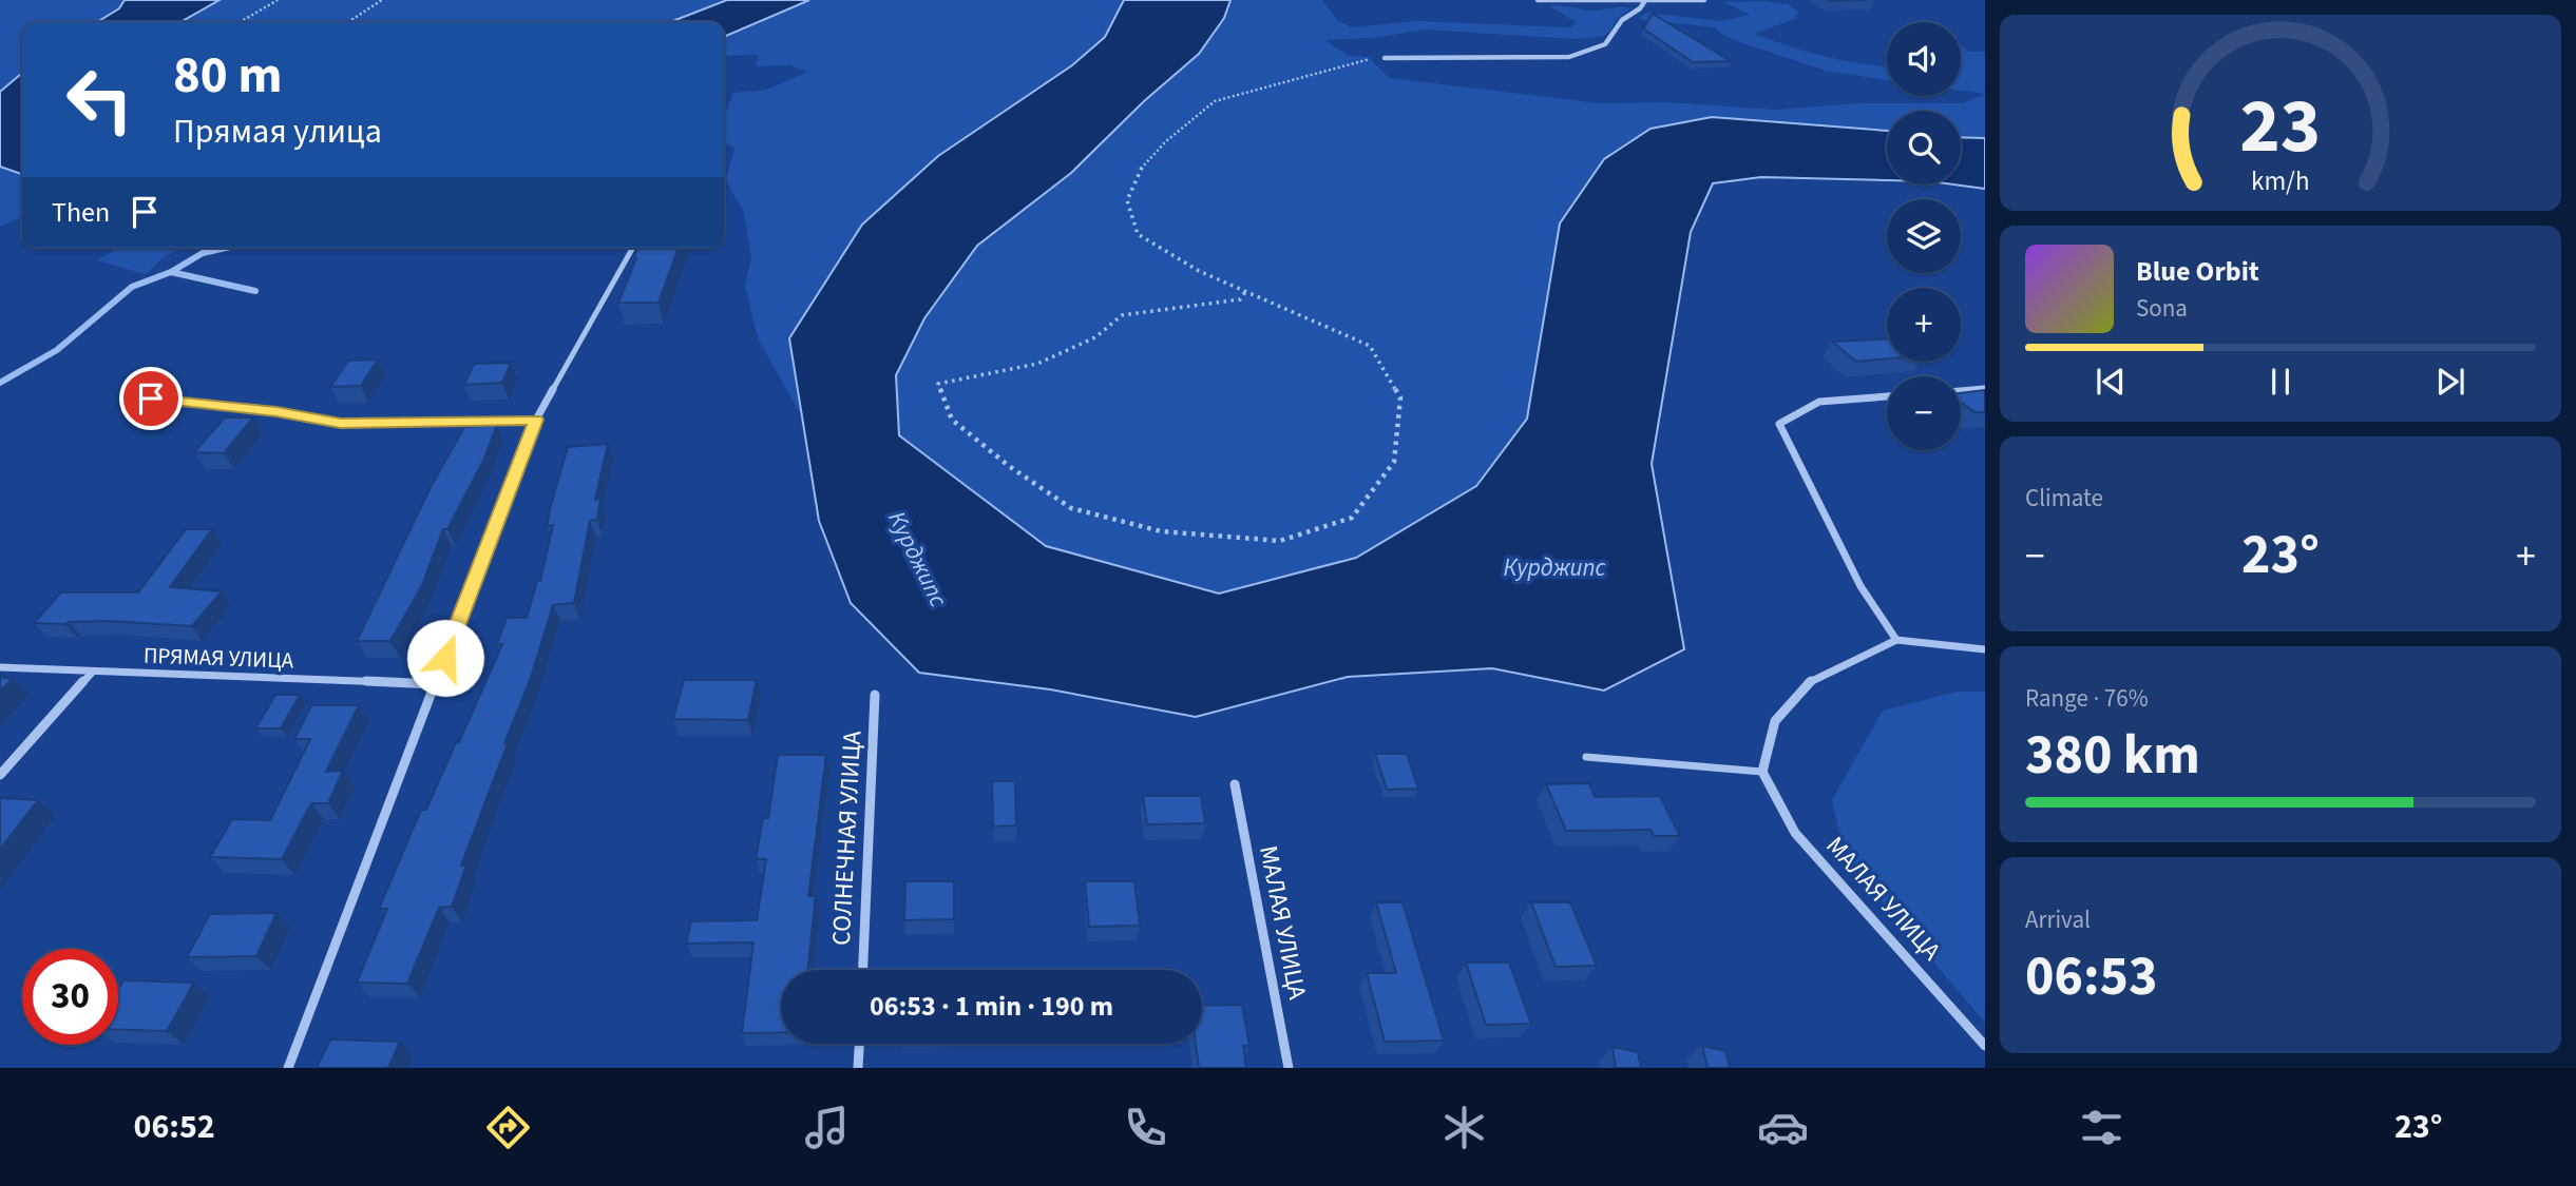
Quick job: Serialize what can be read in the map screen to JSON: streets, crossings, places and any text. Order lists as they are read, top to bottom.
{
  "streets": {
    "street": ["ПРЯМАЯ УЛИЦА", "СОЛНЕЧНАЯ УЛИЦА", "МАЛАЯ УЛИЦА"]
  },
  "water": ["Курджипс"],
  "page": {
    "map_buttons": ["+", "−"],
    "turn": ["80 m", "Прямая улица"],
    "then": "Then",
    "song": ["Blue Orbit", "Sona"],
    "tile": [
      "Climate",
      ["Range · 76%", "380 km"],
      ["Arrival", "06:53"]
    ],
    "heat": ["−", "23°", "+"],
    "limit": "30",
    "trip": "06:53 · 1 min · 190 m",
    "tabs": ["06:52", "23°"],
    "gauge": ["23", "km/h"]
  }
}
